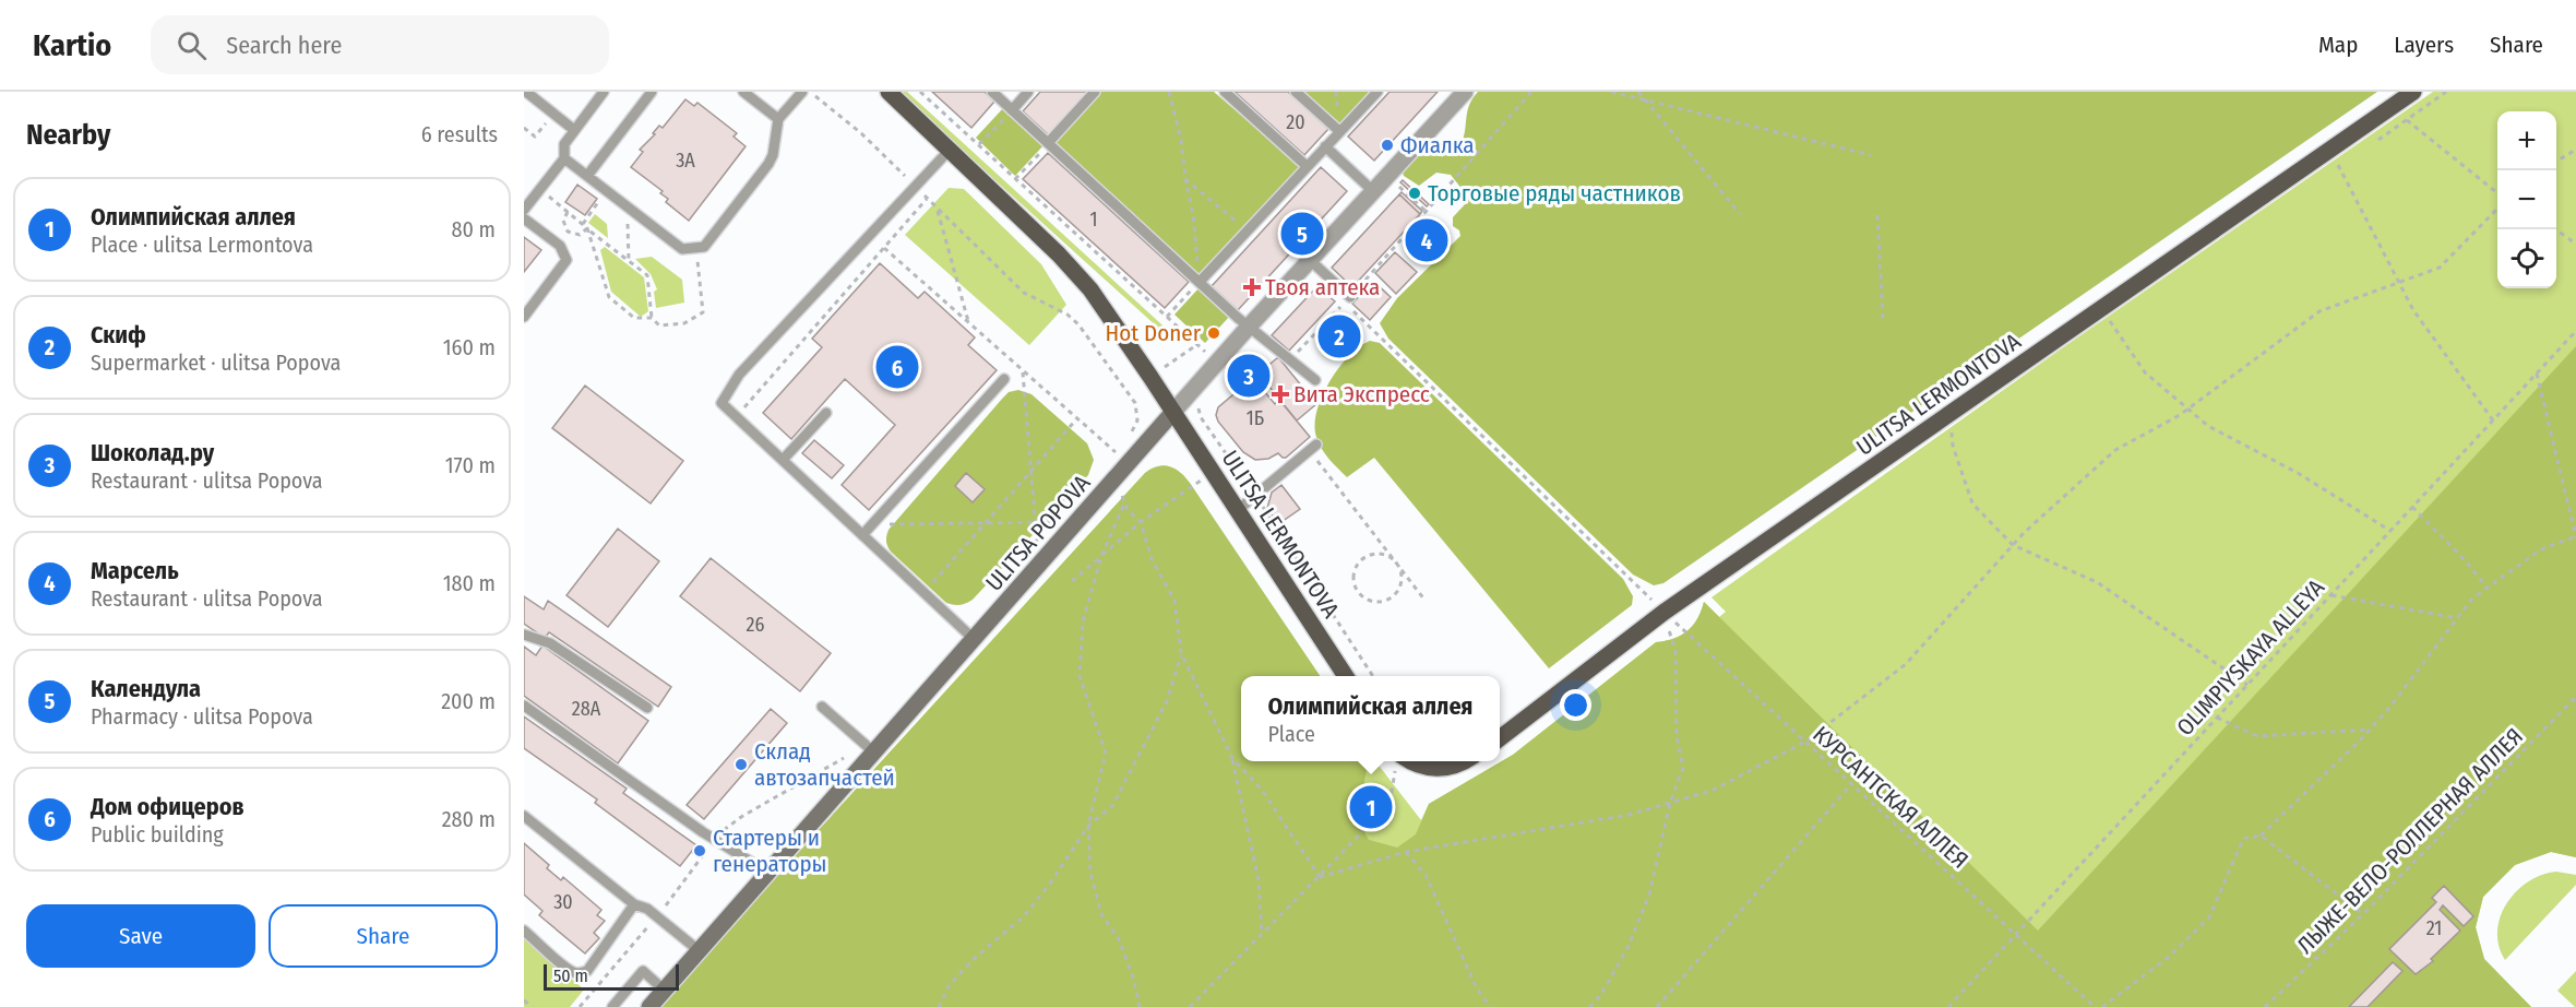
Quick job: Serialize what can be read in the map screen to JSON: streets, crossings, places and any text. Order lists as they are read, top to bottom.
{
  "streets": {
    "main road": ["ULITSA LERMONTOVA"],
    "street": ["ULITSA POPOVA"],
    "path": ["OLIMPIYSKAYA ALLEYA", "КУРСАНТСКАЯ АЛЛЕЯ", "ЛЫЖЕ-ВЕЛО-РОЛЛЕРНАЯ АЛЛЕЯ"]
  },
  "crossings": [
    ["ULITSA LERMONTOVA", "ULITSA POPOVA"],
    ["ULITSA LERMONTOVA", "КУРСАНТСКАЯ АЛЛЕЯ"],
    ["OLIMPIYSKAYA ALLEYA", "КУРСАНТСКАЯ АЛЛЕЯ"]
  ],
  "places": {
    "other": [
      "Фиалка",
      "Торговые ряды частников",
      "Hot Doner",
      "Склад автозапчастей",
      "Стартеры и генераторы"
    ],
    "health": ["Твоя аптека", "Вита Экспресс"]
  },
  "house_numbers": [
    "20",
    "3А",
    "1",
    "1Б",
    "26",
    "28А",
    "30",
    "21"
  ],
  "scale_bar": "50 m",
  "page": {
    "header": "Kartio",
    "search": "Search here",
    "nav": ["Map", "Layers", "Share"],
    "heading": ["Nearby", "6 results"],
    "map_buttons": ["+", "−"],
    "list": [
      {
        "mark": "1",
        "name": "Олимпийская аллея",
        "note": "Place · ulitsa Lermontova",
        "value": "80 m"
      },
      {
        "mark": "2",
        "name": "Скиф",
        "note": "Supermarket · ulitsa Popova",
        "value": "160 m"
      },
      {
        "mark": "3",
        "name": "Шоколад.ру",
        "note": "Restaurant · ulitsa Popova",
        "value": "170 m"
      },
      {
        "mark": "4",
        "name": "Марсель",
        "note": "Restaurant · ulitsa Popova",
        "value": "180 m"
      },
      {
        "mark": "5",
        "name": "Календула",
        "note": "Pharmacy · ulitsa Popova",
        "value": "200 m"
      },
      {
        "mark": "6",
        "name": "Дом офицеров",
        "note": "Public building",
        "value": "280 m"
      }
    ],
    "pins": [
      "5",
      "4",
      "2",
      "6",
      "3",
      "1"
    ],
    "popup": ["Олимпийская аллея", "Place"],
    "buttons": ["Save", "Share"],
    "scale": "50 m"
  }
}
